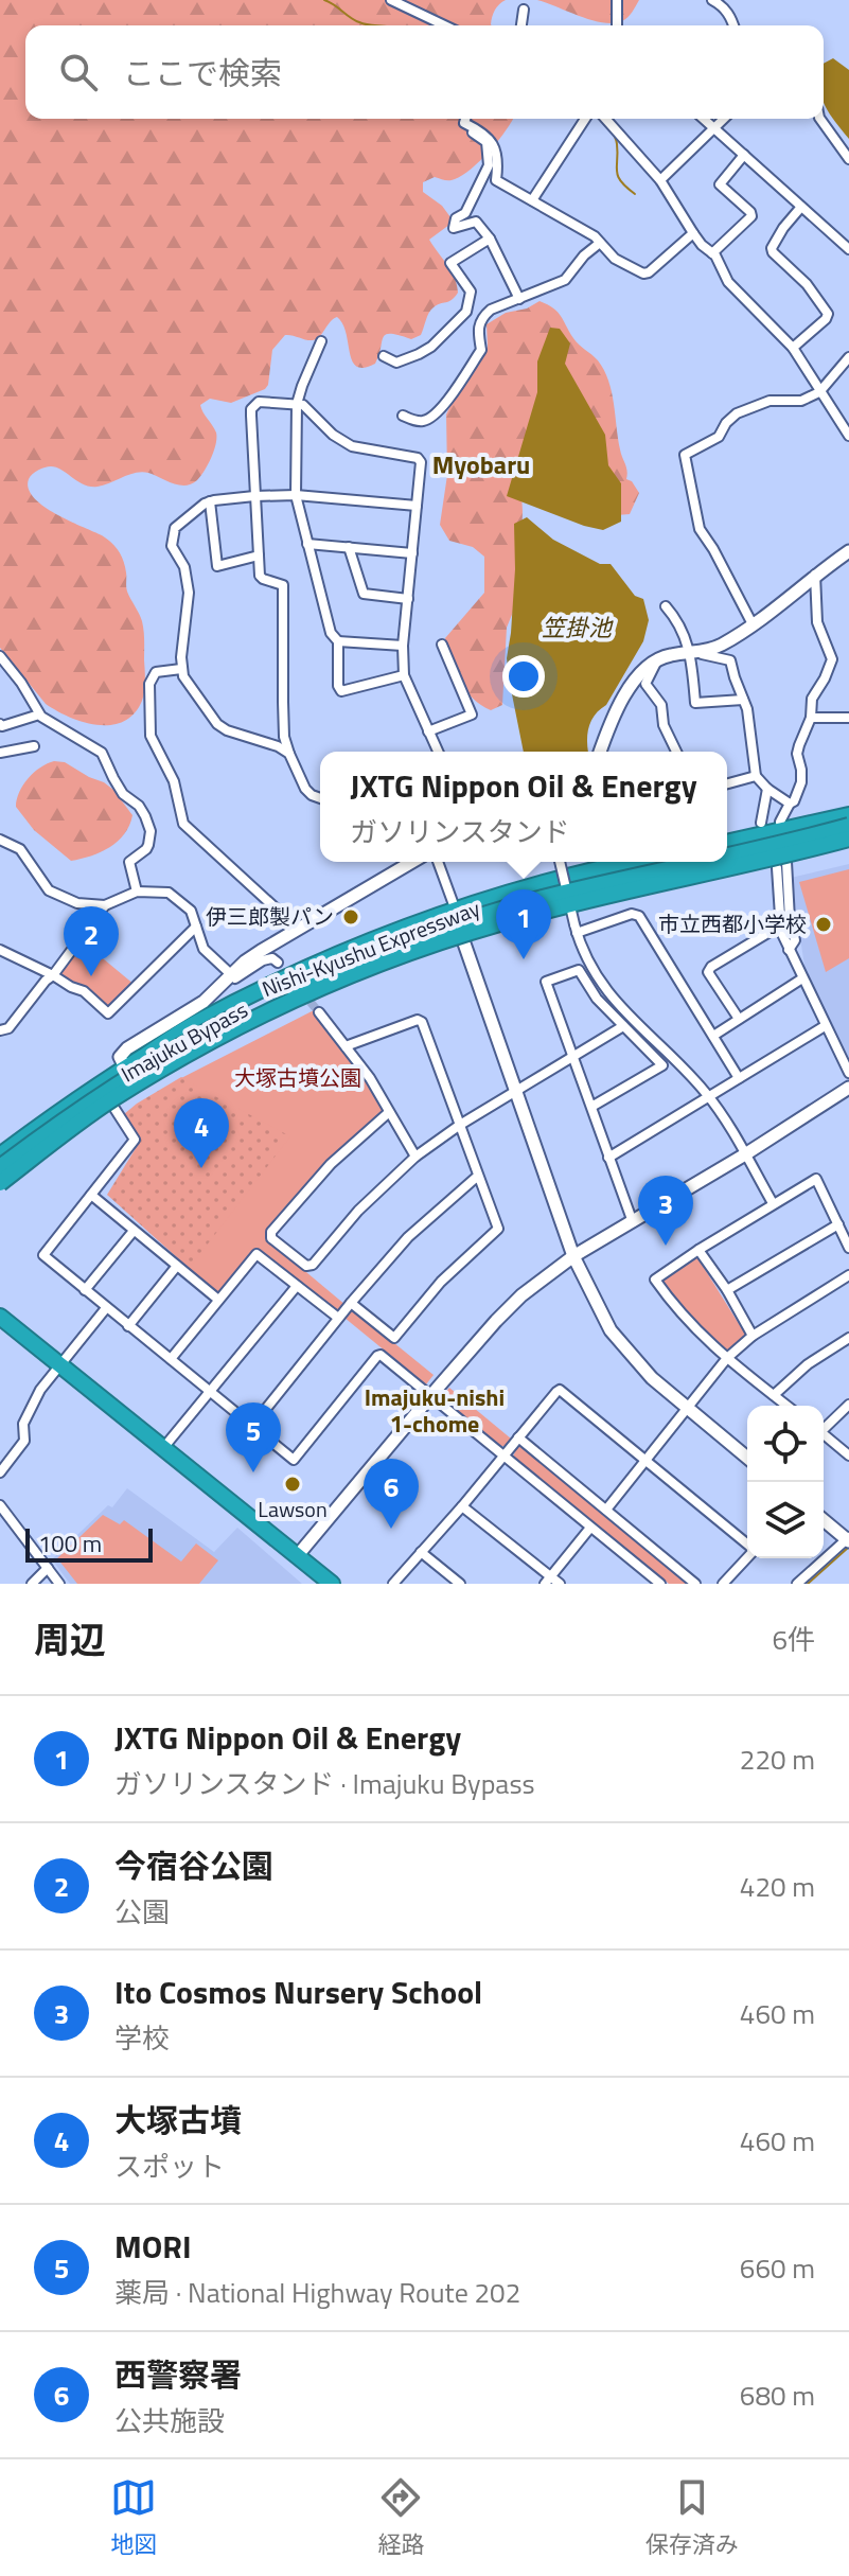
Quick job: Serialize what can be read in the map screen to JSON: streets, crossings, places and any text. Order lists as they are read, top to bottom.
{
  "streets": {
    "highway": ["Nishi-Kyushu Expressway", "Imajuku Bypass"]
  },
  "districts": ["Myobaru", "Imajuku-nishi 1-chome"],
  "water": ["笠掛池"],
  "parks": ["大塚古墳公園"],
  "places": ["伊三郎製パン", "市立西都小学校", "Lawson"],
  "scale_bar": "100 m",
  "page": {
    "search": "ここで検索",
    "popup": ["JXTG Nippon Oil & Energy", "ガソリンスタンド"],
    "pins": [
      "1",
      "2",
      "4",
      "3",
      "5",
      "6"
    ],
    "scale": "100 m",
    "heading": ["周辺", "6件"],
    "list": [
      {
        "mark": "1",
        "name": "JXTG Nippon Oil & Energy",
        "note": "ガソリンスタンド · Imajuku Bypass",
        "value": "220 m"
      },
      {
        "mark": "2",
        "name": "今宿谷公園",
        "note": "公園",
        "value": "420 m"
      },
      {
        "mark": "3",
        "name": "Ito Cosmos Nursery School",
        "note": "学校",
        "value": "460 m"
      },
      {
        "mark": "4",
        "name": "大塚古墳",
        "note": "スポット",
        "value": "460 m"
      },
      {
        "mark": "5",
        "name": "MORI",
        "note": "薬局 · National Highway Route 202",
        "value": "660 m"
      },
      {
        "mark": "6",
        "name": "西警察署",
        "note": "公共施設",
        "value": "680 m"
      }
    ],
    "nav": ["地図", "経路", "保存済み"]
  }
}
